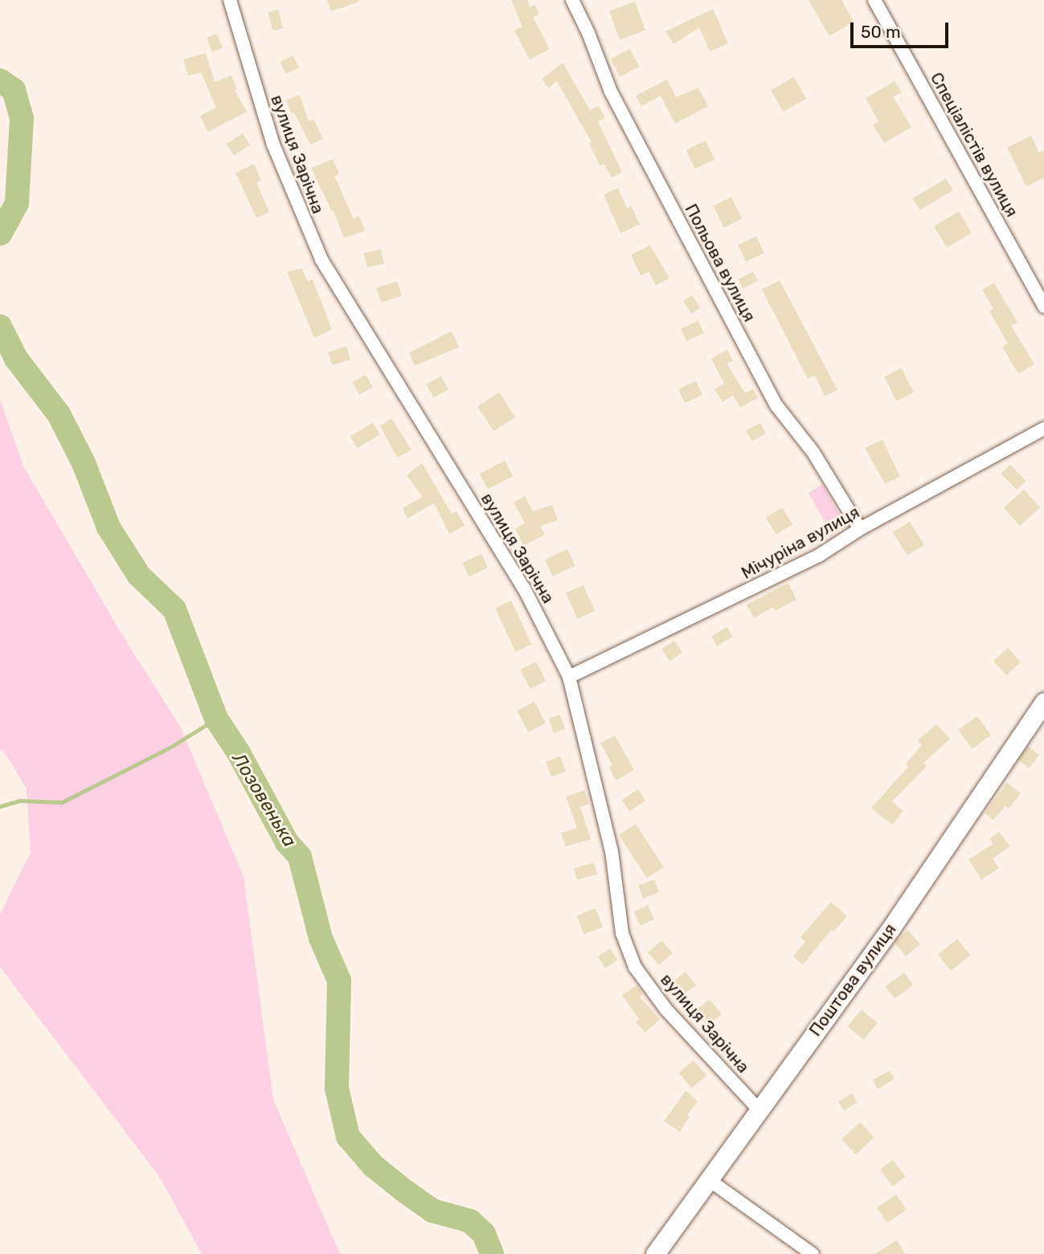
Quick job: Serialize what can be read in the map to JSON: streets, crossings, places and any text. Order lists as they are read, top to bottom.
{
  "streets": {
    "street": [
      "Спеціалістів вулиця",
      "вулиця Зарічна",
      "Польова вулиця",
      "Мічуріна вулиця",
      "Поштова вулиця"
    ]
  },
  "crossings": [
    ["вулиця Зарічна", "Мічуріна вулиця"],
    ["вулиця Зарічна", "Поштова вулиця"],
    ["Польова вулиця", "Мічуріна вулиця"]
  ],
  "water": ["Лозовенька"],
  "scale_bar": "50 m"
}
